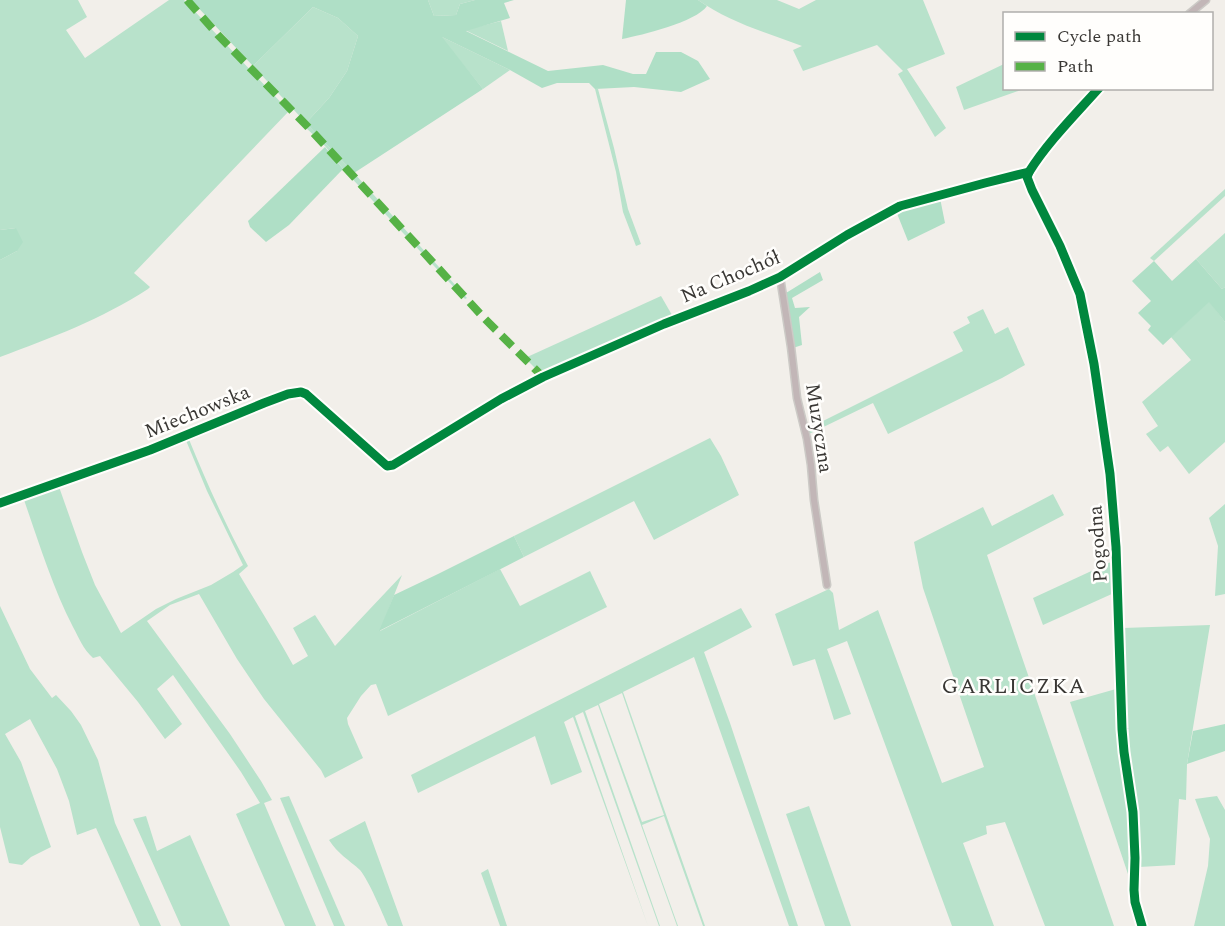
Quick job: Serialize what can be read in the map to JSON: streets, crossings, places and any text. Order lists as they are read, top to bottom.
{
  "streets": {
    "street": [
      "Na Chochół",
      "Miechowska",
      "Muzyczna",
      "Pogodna"
    ]
  },
  "crossings": [
    ["Na Chochół", "Miechowska"],
    ["Na Chochół", "Muzyczna"],
    ["Na Chochół", "Pogodna"]
  ],
  "districts": ["GARLICZKA"],
  "legend": ["Cycle path", "Path"]
}
